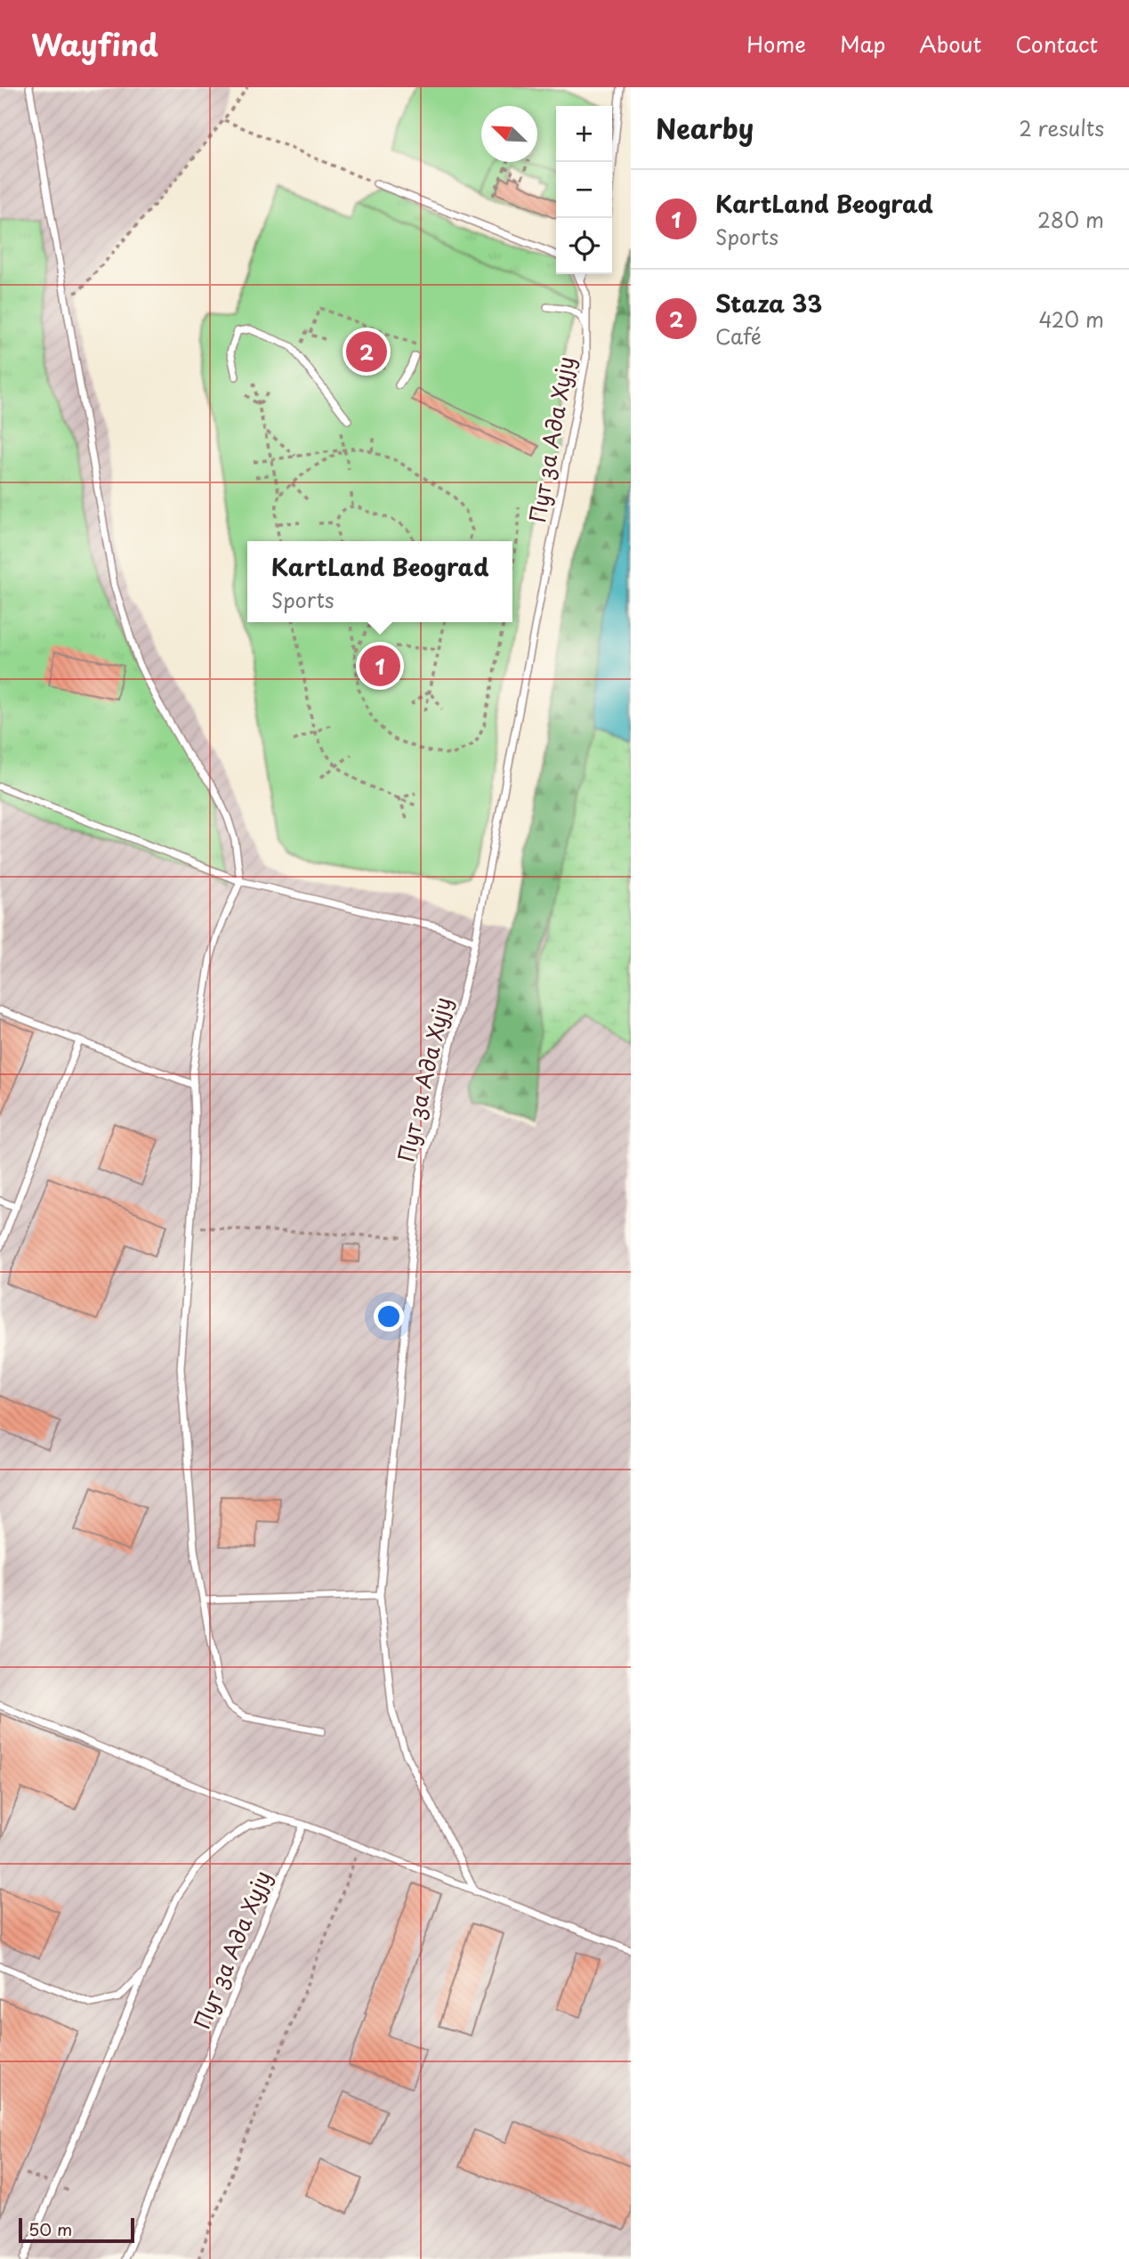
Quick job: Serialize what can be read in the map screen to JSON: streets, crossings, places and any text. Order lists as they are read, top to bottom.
{
  "streets": {
    "lane": ["Пут за Ада Хују"]
  },
  "scale_bar": "50 m",
  "north": "top left",
  "page": {
    "header": "Wayfind",
    "nav": [
      "Home",
      "Map",
      "About",
      "Contact"
    ],
    "heading": ["Nearby", "2 results"],
    "map_buttons": ["+", "−"],
    "list": [
      {
        "mark": "1",
        "name": "KartLand Beograd",
        "note": "Sports",
        "value": "280 m"
      },
      {
        "mark": "2",
        "name": "Staza 33",
        "note": "Café",
        "value": "420 m"
      }
    ],
    "pins": ["2", "1"],
    "popup": ["KartLand Beograd", "Sports"],
    "scale": "50 m"
  }
}
